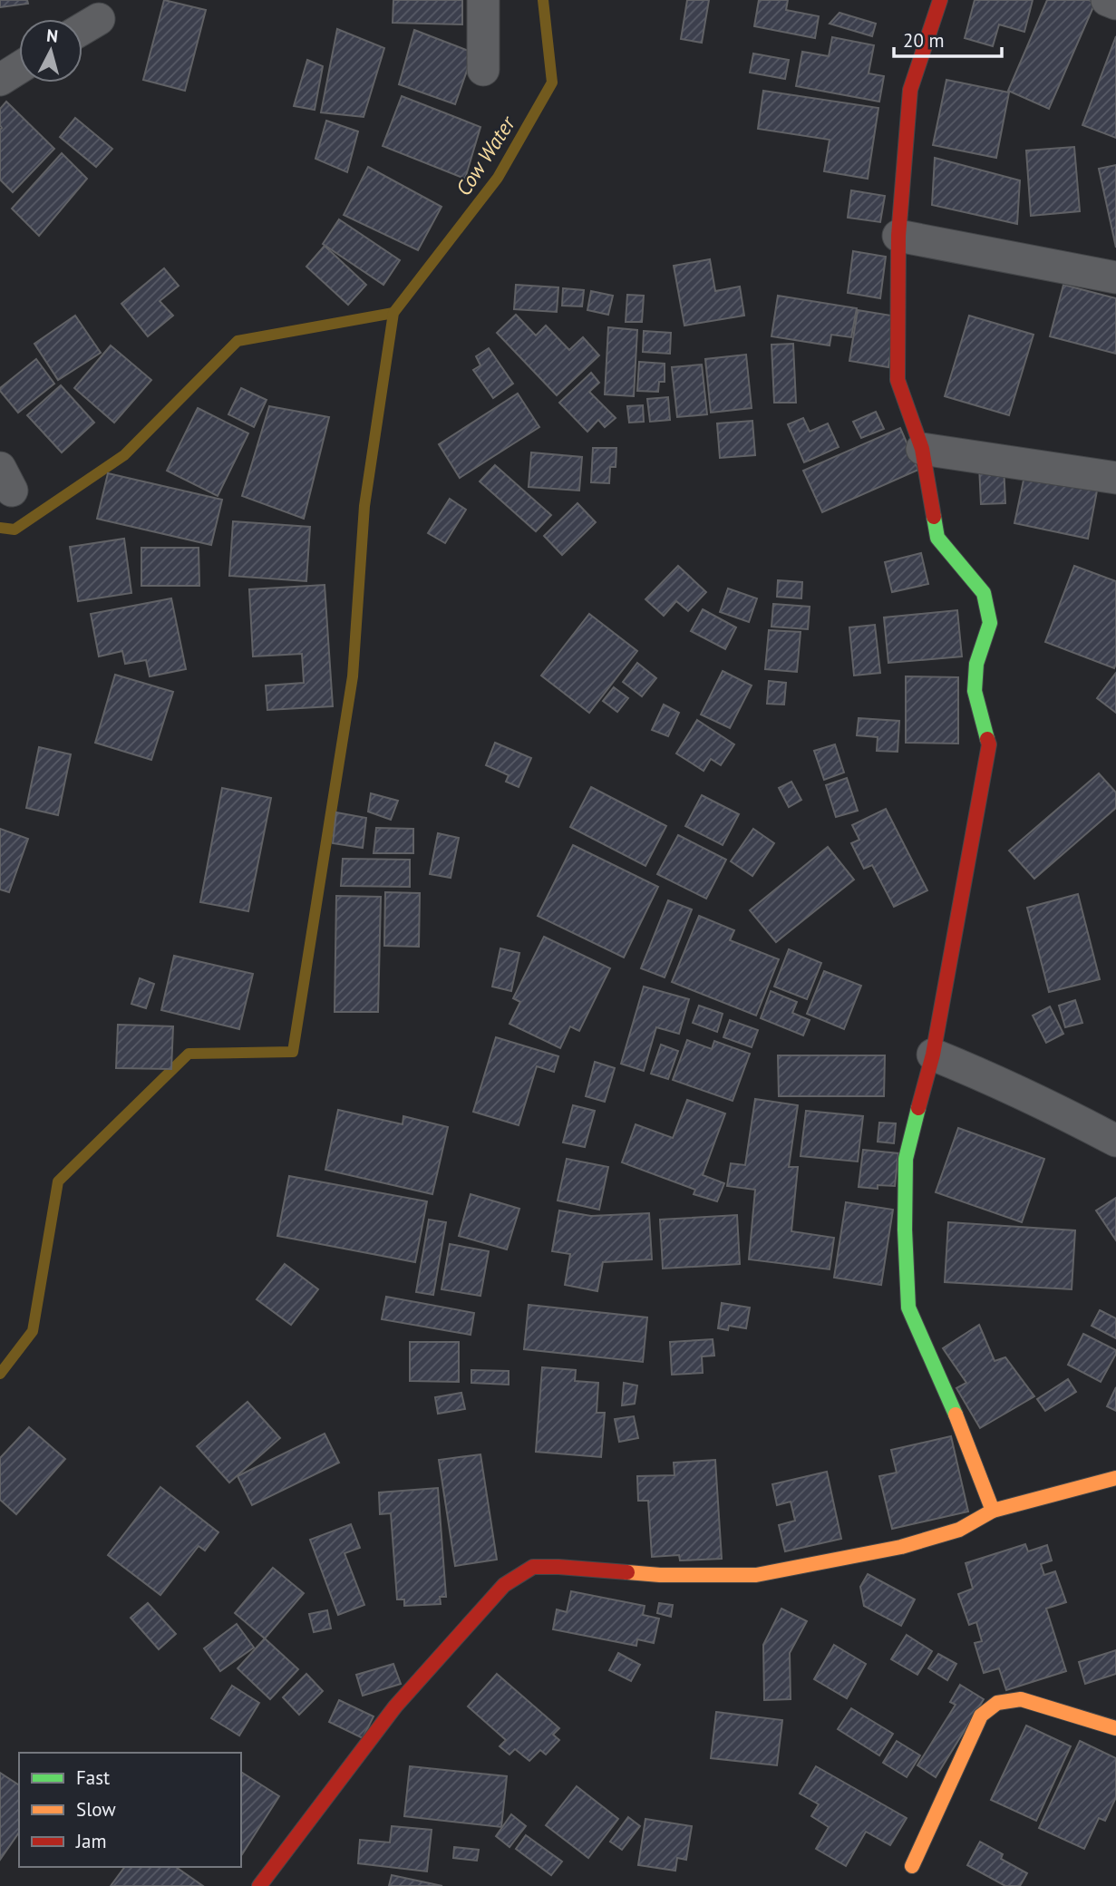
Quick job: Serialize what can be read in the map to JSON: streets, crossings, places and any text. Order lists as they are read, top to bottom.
{
  "water": ["Cow Water"],
  "legend": ["Fast", "Slow", "Jam"],
  "scale_bar": "20 m",
  "north": "top"
}
